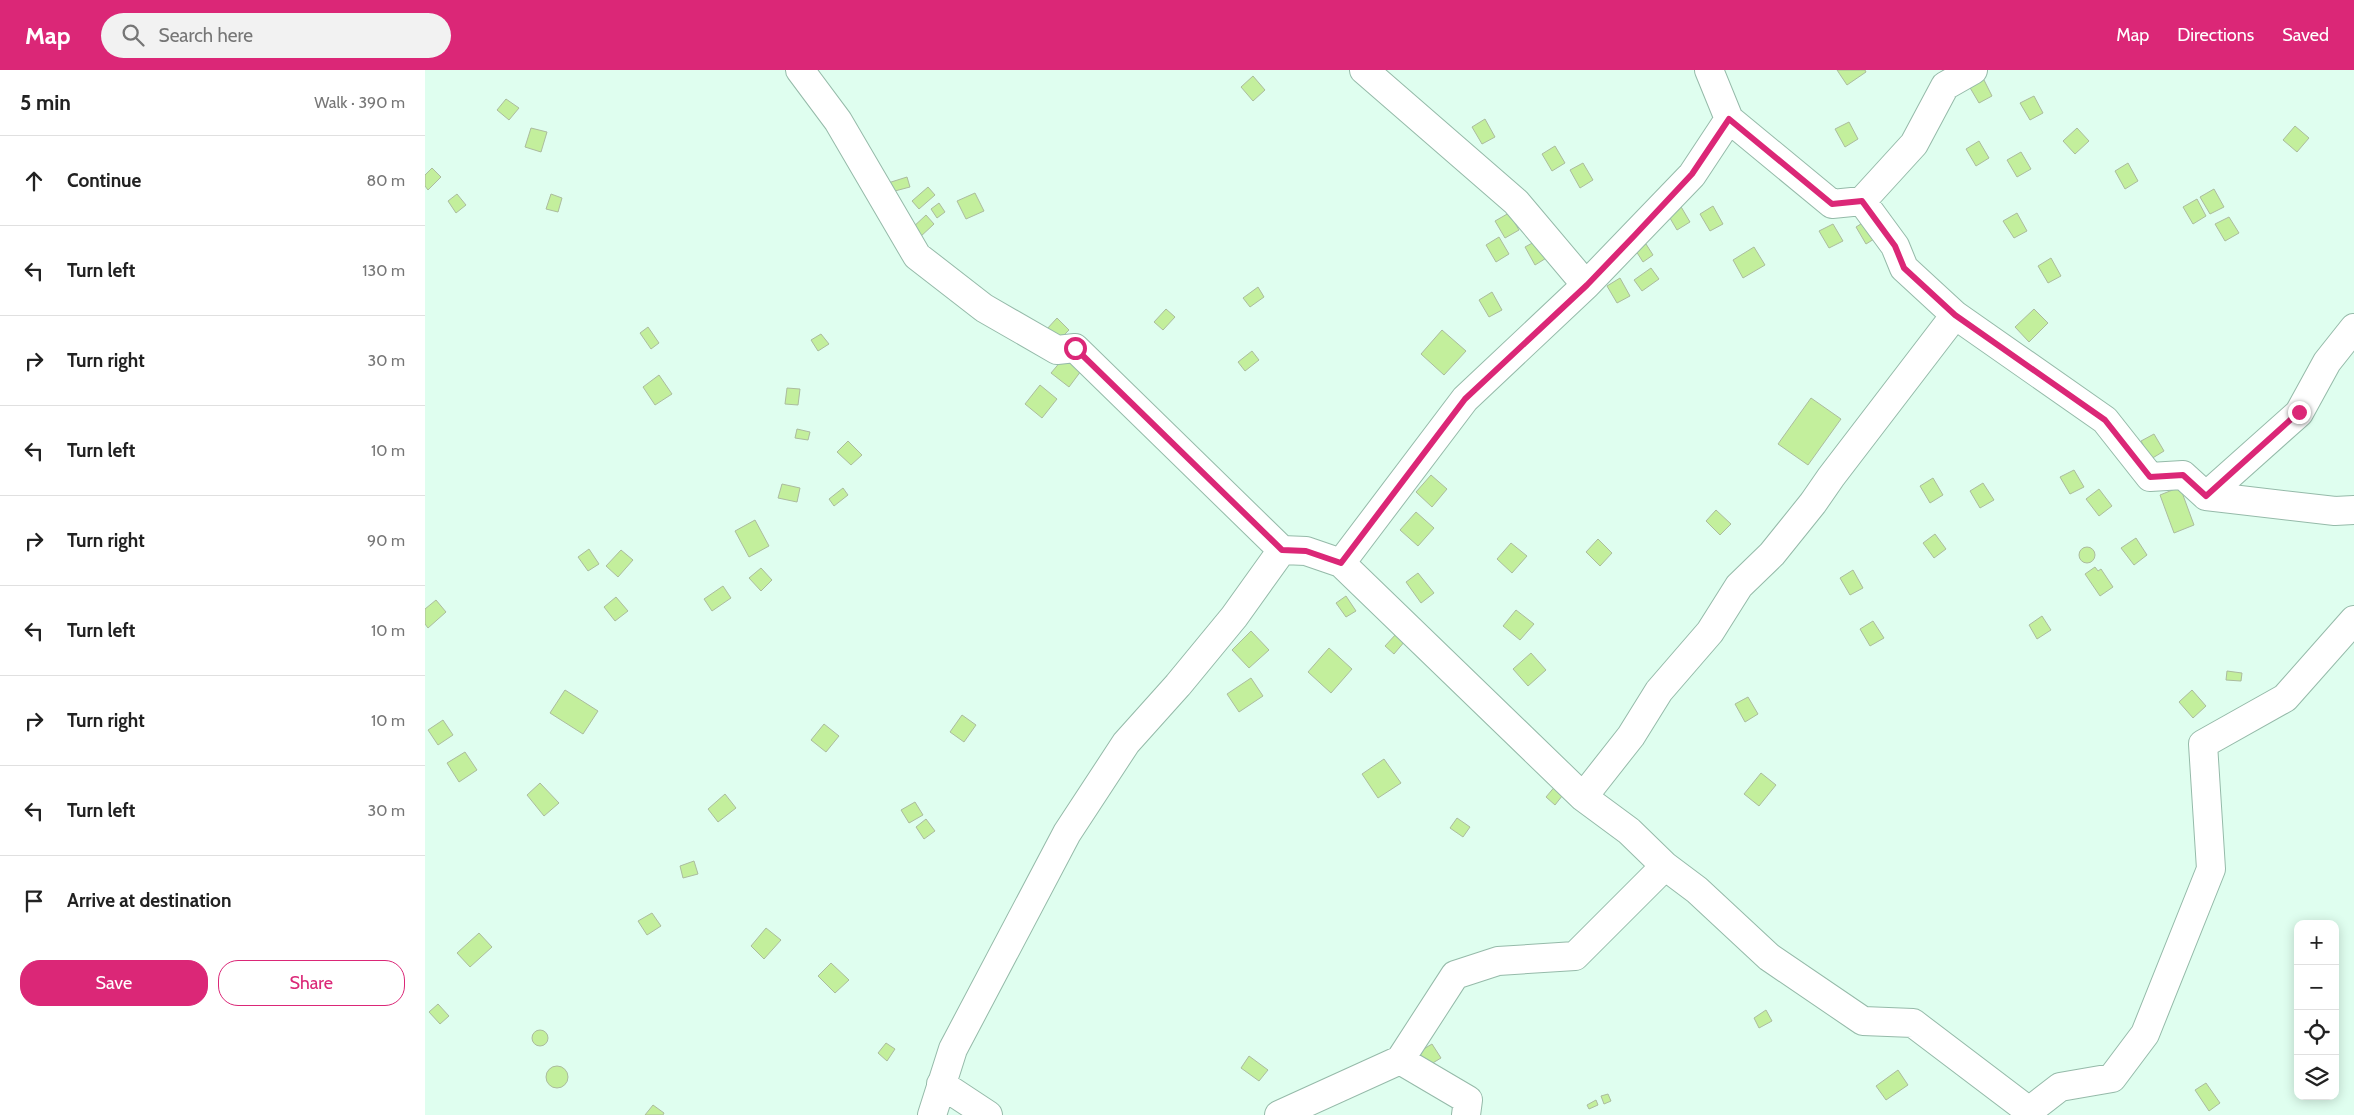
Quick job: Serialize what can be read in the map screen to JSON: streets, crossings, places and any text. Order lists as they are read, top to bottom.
{
  "page": {
    "header": "Map",
    "search": "Search here",
    "nav": ["Map", "Directions", "Saved"],
    "heading": ["5 min", "Walk · 390 m"],
    "list": [
      ["Continue", "80 m"],
      ["Turn left", "130 m"],
      ["Turn right", "30 m"],
      ["Turn left", "10 m"],
      ["Turn right", "90 m"],
      ["Turn left", "10 m"],
      ["Turn right", "10 m"],
      ["Turn left", "30 m"],
      "Arrive at destination"
    ],
    "map_buttons": ["+", "−"],
    "buttons": ["Save", "Share"]
  }
}
